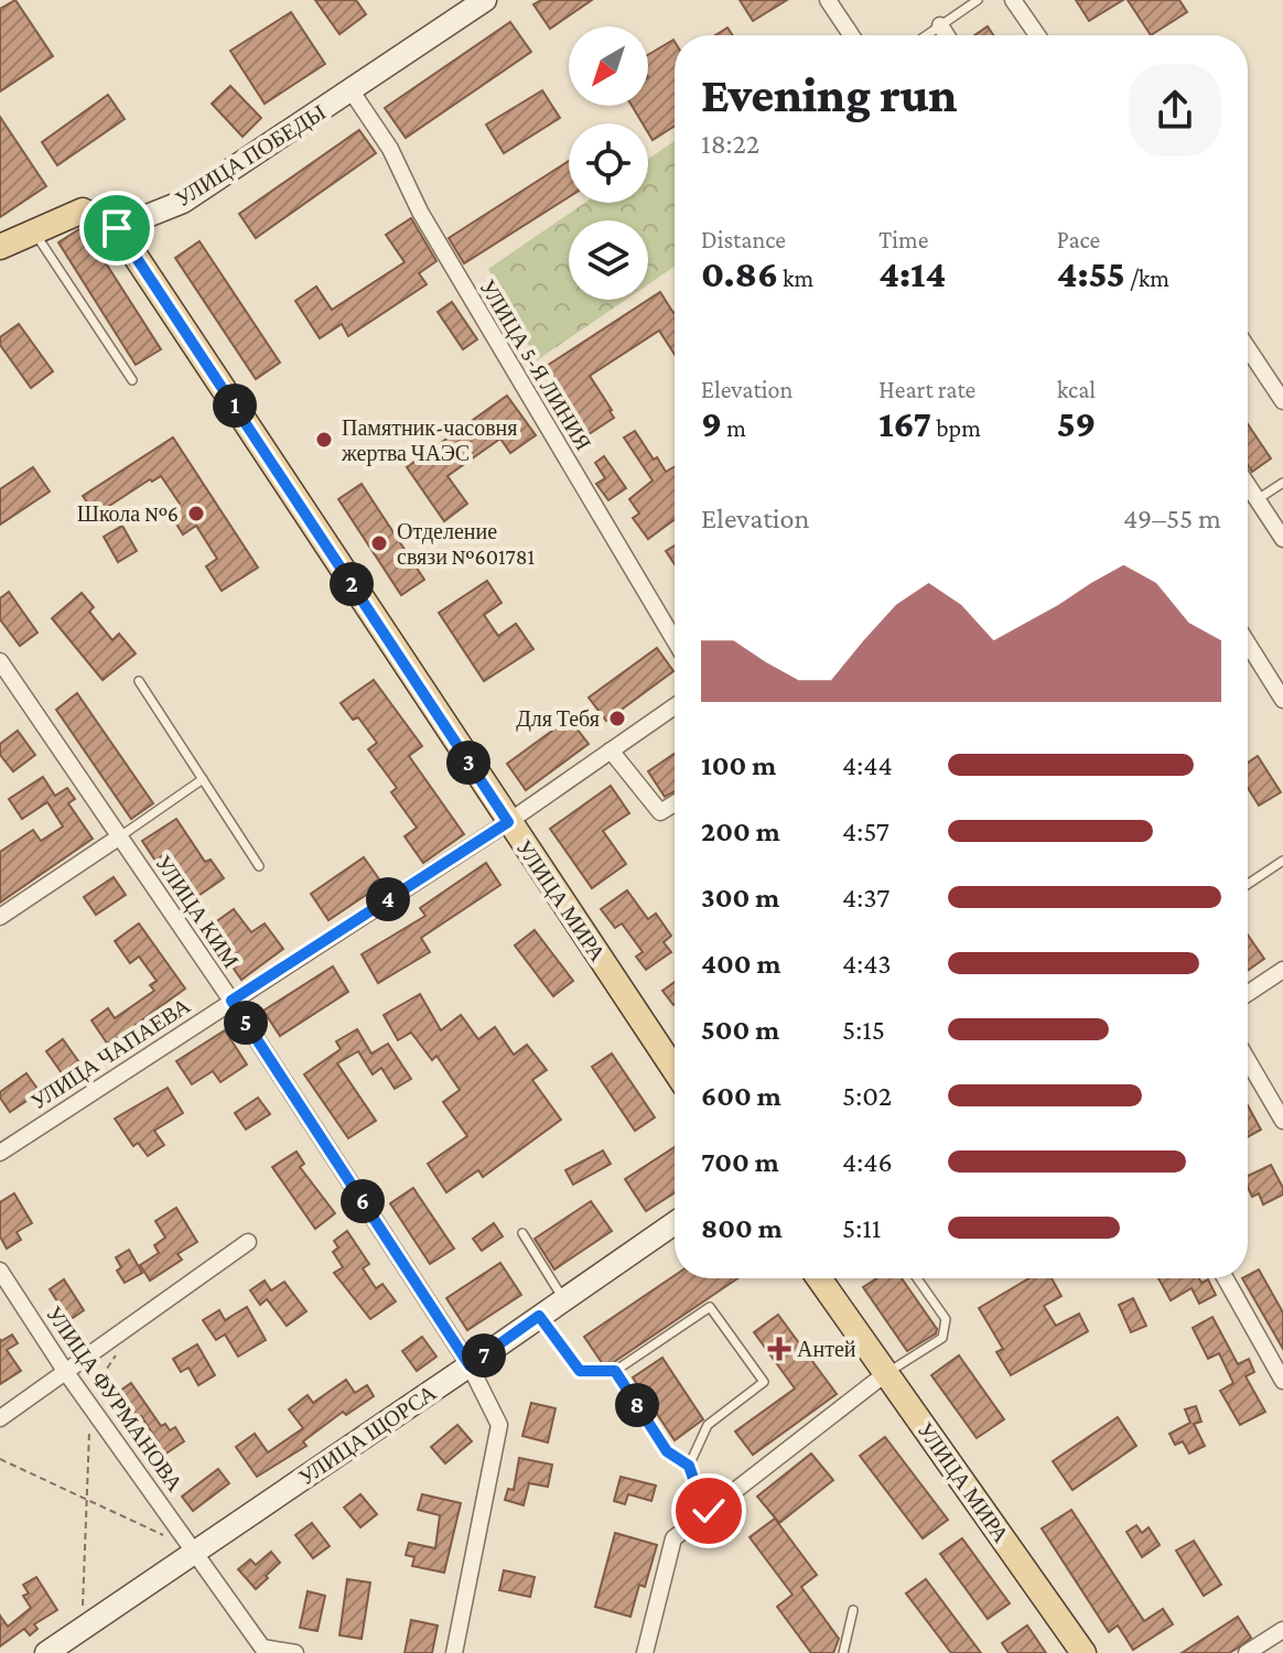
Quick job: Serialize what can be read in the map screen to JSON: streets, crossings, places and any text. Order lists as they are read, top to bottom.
{
  "streets": {
    "main road": ["УЛИЦА МИРА"],
    "street": [
      "УЛИЦА ПОБЕДЫ",
      "УЛИЦА 5-Я ЛИНИЯ",
      "УЛИЦА КИМ",
      "УЛИЦА ЧАПАЕВА",
      "УЛИЦА ФУРМАНОВА",
      "УЛИЦА ЩОРСА"
    ]
  },
  "crossings": [
    ["УЛИЦА ПОБЕДЫ", "УЛИЦА 5-Я ЛИНИЯ"],
    ["УЛИЦА ПОБЕДЫ", "УЛИЦА МИРА"],
    ["УЛИЦА МИРА", "УЛИЦА ЧАПАЕВА"],
    ["УЛИЦА КИМ", "УЛИЦА ЧАПАЕВА"],
    ["УЛИЦА КИМ", "УЛИЦА ЩОРСА"],
    ["УЛИЦА ФУРМАНОВА", "УЛИЦА ЩОРСА"]
  ],
  "places": {
    "other": [
      "Памятник-часовня жертва ЧАЭС",
      "Школа №6",
      "Отделение связи №601781",
      "Для Тебя"
    ],
    "health": ["Антей"]
  },
  "north": "bottom left",
  "page": {
    "heading": ["Evening run", "18:22"],
    "stats": [
      ["Distance", "0.86 km"],
      ["Time", "4:14"],
      ["Pace", "4:55 /km"],
      ["Elevation", "9 m"],
      ["Heart rate", "167 bpm"],
      ["kcal", "59"]
    ],
    "pins": [
      "1",
      "2",
      "3",
      "4",
      "5",
      "6",
      "7",
      "8"
    ],
    "chart": ["Elevation", "49–55 m"],
    "list": [
      {
        "name": "100 m",
        "note": "4:44"
      },
      {
        "name": "200 m",
        "note": "4:57"
      },
      {
        "name": "300 m",
        "note": "4:37"
      },
      {
        "name": "400 m",
        "note": "4:43"
      },
      {
        "name": "500 m",
        "note": "5:15"
      },
      {
        "name": "600 m",
        "note": "5:02"
      },
      {
        "name": "700 m",
        "note": "4:46"
      },
      {
        "name": "800 m",
        "note": "5:11"
      }
    ]
  }
}
